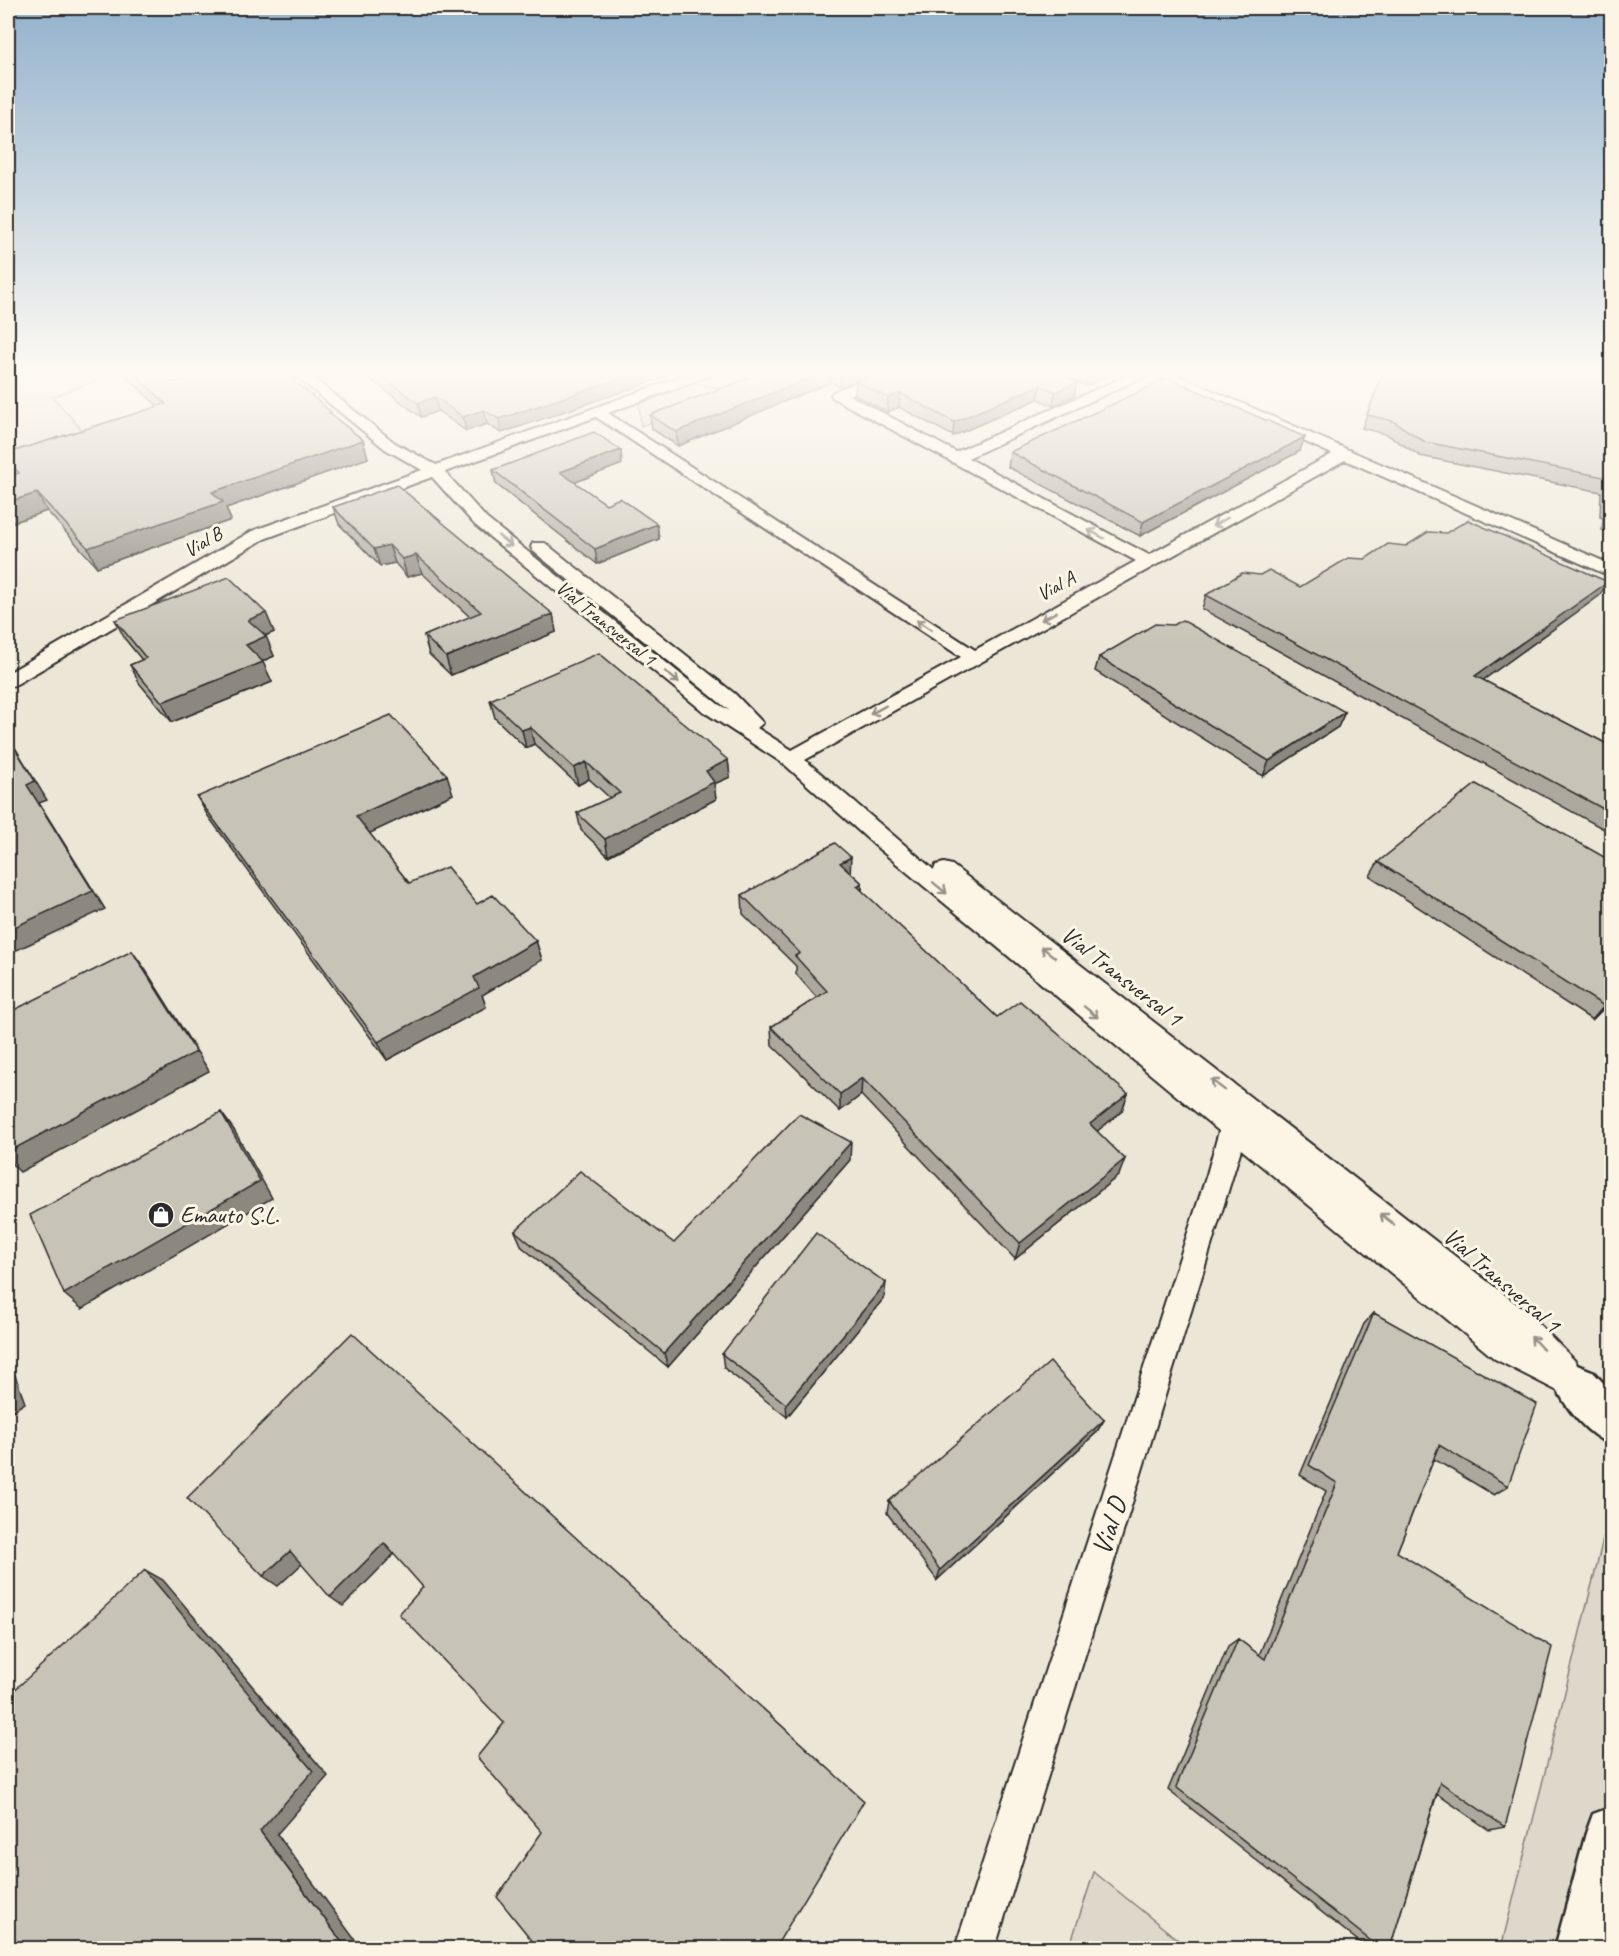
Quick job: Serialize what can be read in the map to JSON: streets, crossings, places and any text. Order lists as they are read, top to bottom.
{
  "streets": {
    "street": [
      "Vial B",
      "Vial A",
      "Vial Transversal 1",
      "Vial D"
    ]
  },
  "crossings": [
    ["Vial B", "Vial Transversal 1"],
    ["Vial A", "Vial Transversal 1"],
    ["Vial Transversal 1", "Vial D"]
  ],
  "one_way": ["Vial A"],
  "places": {
    "shop": ["Emauto S.L."]
  }
}
